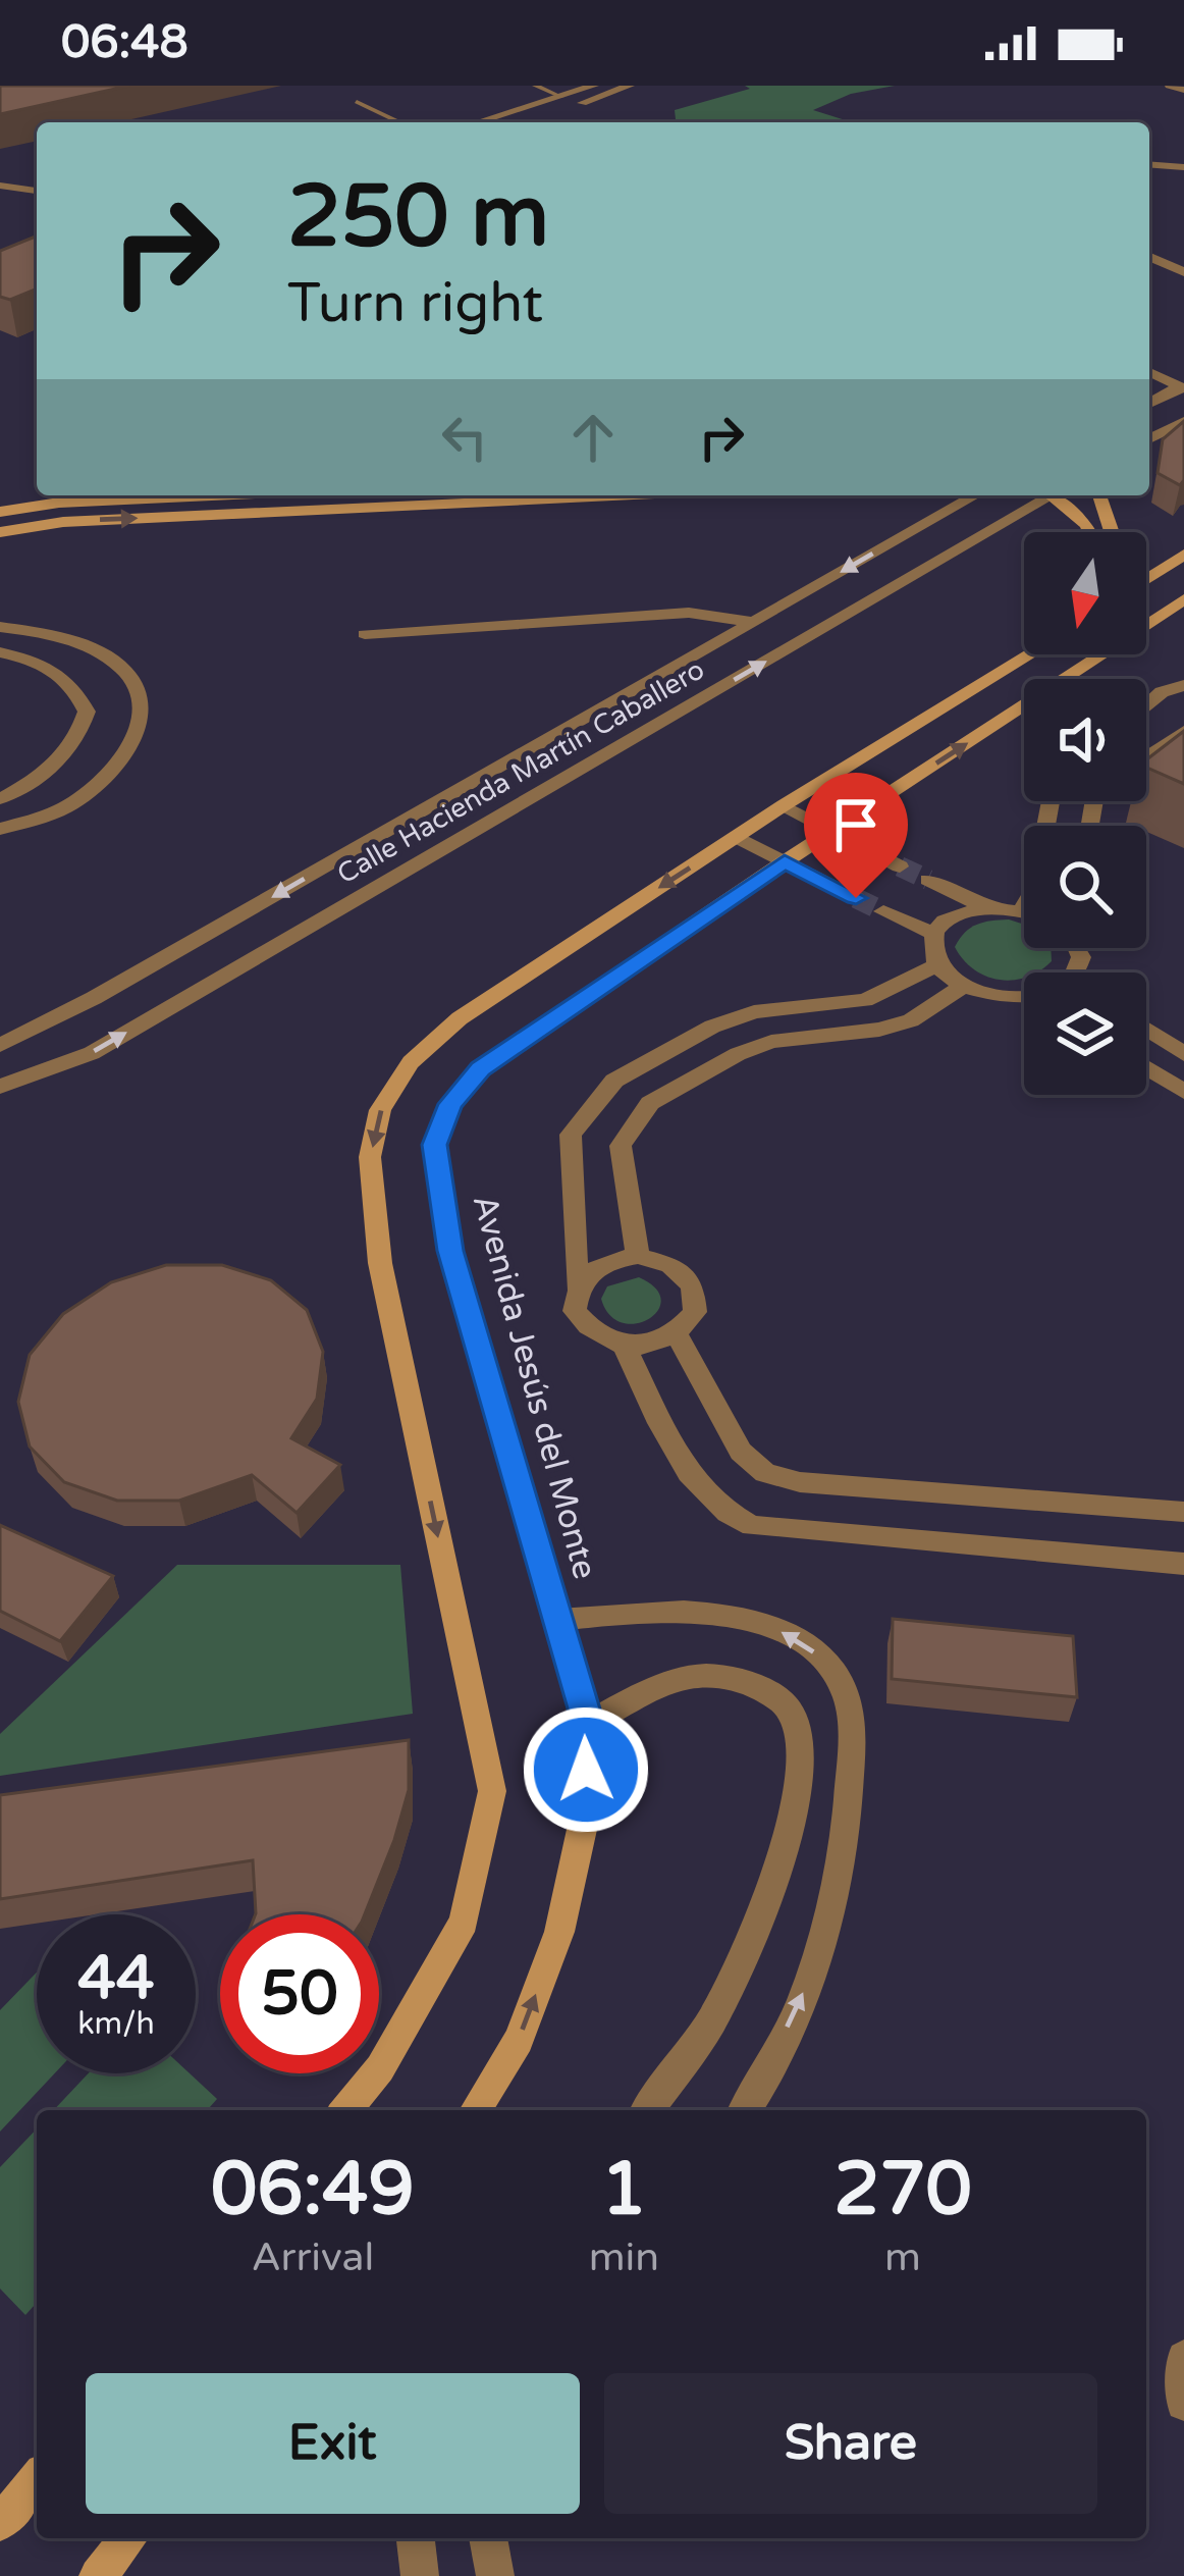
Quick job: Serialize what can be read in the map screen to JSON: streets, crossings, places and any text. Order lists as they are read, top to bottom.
{
  "streets": {
    "main road": ["Avenida Jesús del Monte"],
    "street": ["Calle Hacienda Martín Caballero"]
  },
  "north": "bottom",
  "page": {
    "status": "06:48",
    "turn": ["250 m", "Turn right"],
    "speed": "44 km/h",
    "limit": "50",
    "eta": [
      "06:49",
      "Arrival",
      "1",
      "min",
      "270",
      "m"
    ],
    "buttons": ["Exit", "Share"]
  }
}
